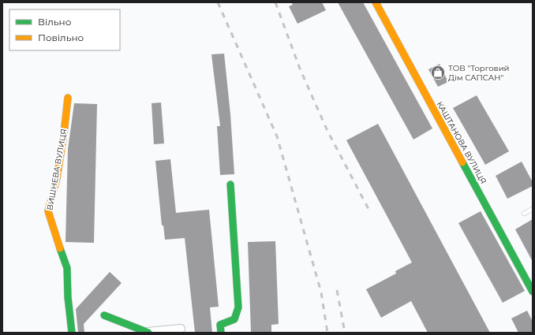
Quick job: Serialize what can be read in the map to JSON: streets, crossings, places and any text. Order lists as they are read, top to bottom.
{
  "streets": {
    "street": ["КАШТАНОВА ВУЛИЦЯ", "ВИШНЕВА ВУЛИЦЯ"]
  },
  "places": {
    "shop": ["ТОВ \"Торговий Дім САПСАН\""]
  },
  "legend": ["Вільно", "Повільно"]
}
